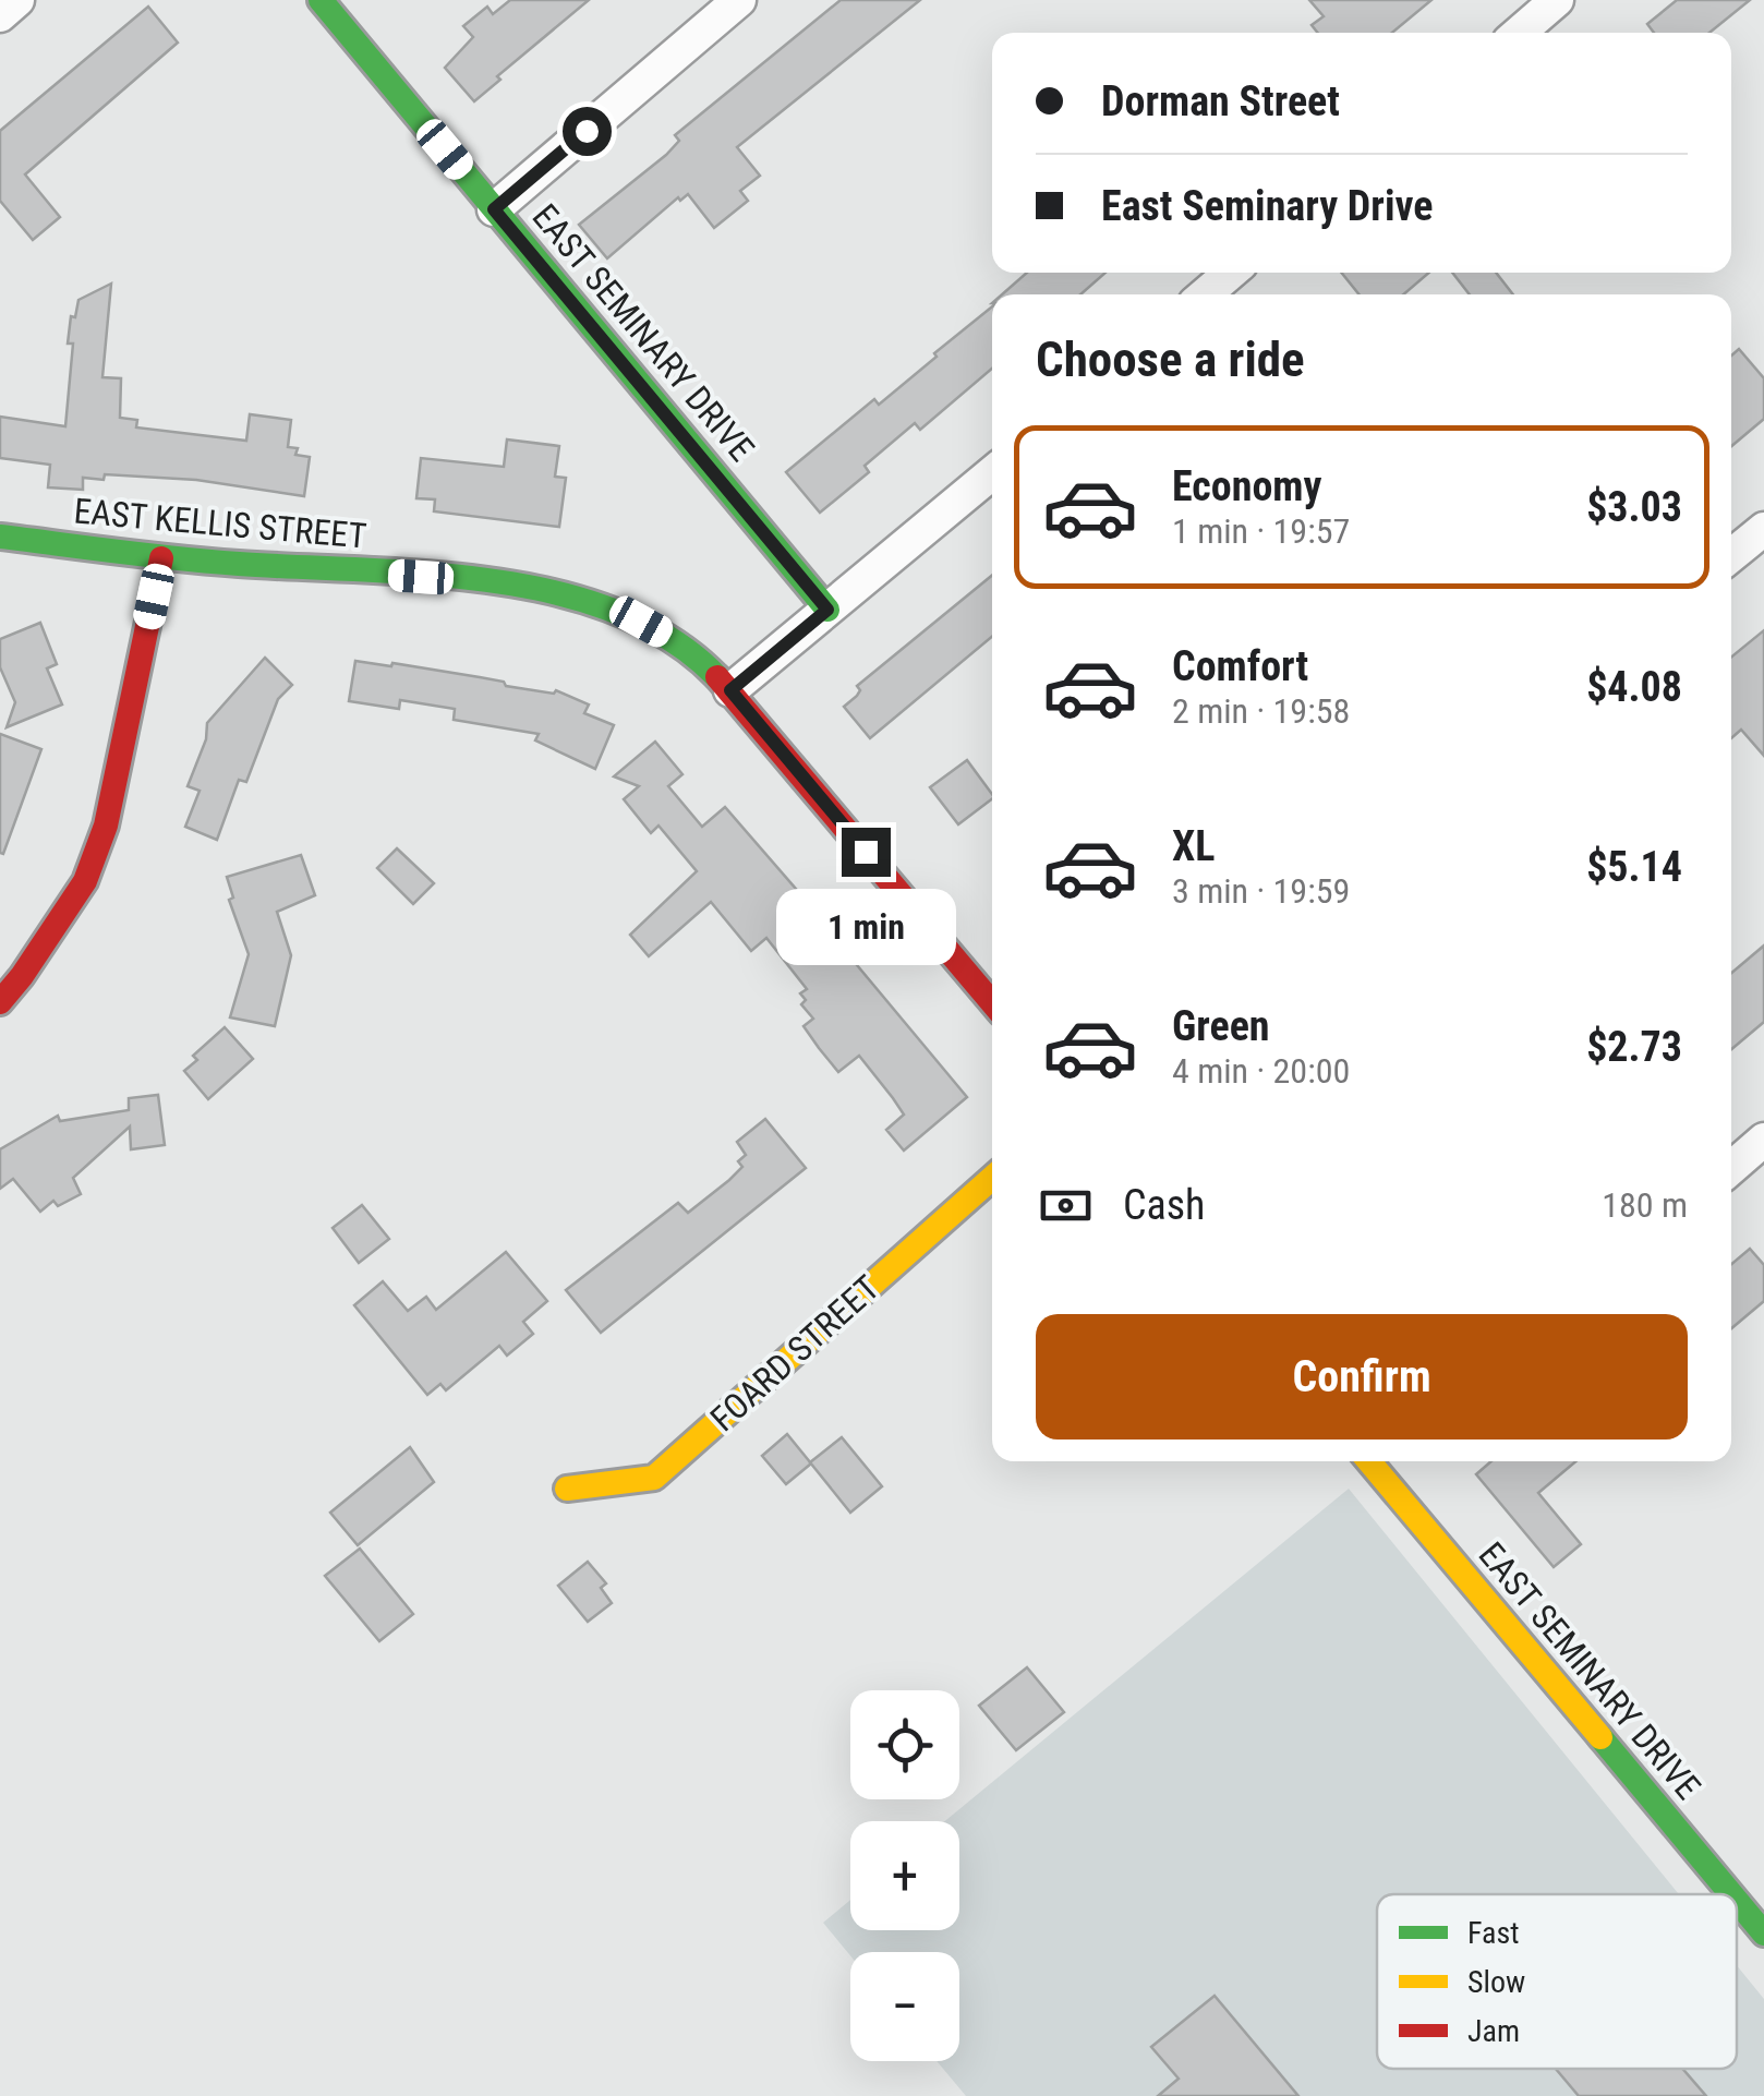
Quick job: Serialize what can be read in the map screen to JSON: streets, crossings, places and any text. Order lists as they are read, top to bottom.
{
  "streets": {
    "street": ["EAST SEMINARY DRIVE", "EAST KELLIS STREET", "FOARD STREET"]
  },
  "legend": ["Fast", "Slow", "Jam"],
  "page": {
    "banner": ["Dorman Street", "East Seminary Drive"],
    "heading": "Choose a ride",
    "list": [
      {
        "name": "Economy",
        "note": "1 min · 19:57",
        "value": "$3.03"
      },
      {
        "name": "Comfort",
        "note": "2 min · 19:58",
        "value": "$4.08"
      },
      {
        "name": "XL",
        "note": "3 min · 19:59",
        "value": "$5.14"
      },
      {
        "name": "Green",
        "note": "4 min · 20:00",
        "value": "$2.73"
      }
    ],
    "bubble": "1 min",
    "pay": ["Cash", "180 m"],
    "buttons": "Confirm",
    "map_buttons": ["+", "−"]
  }
}
